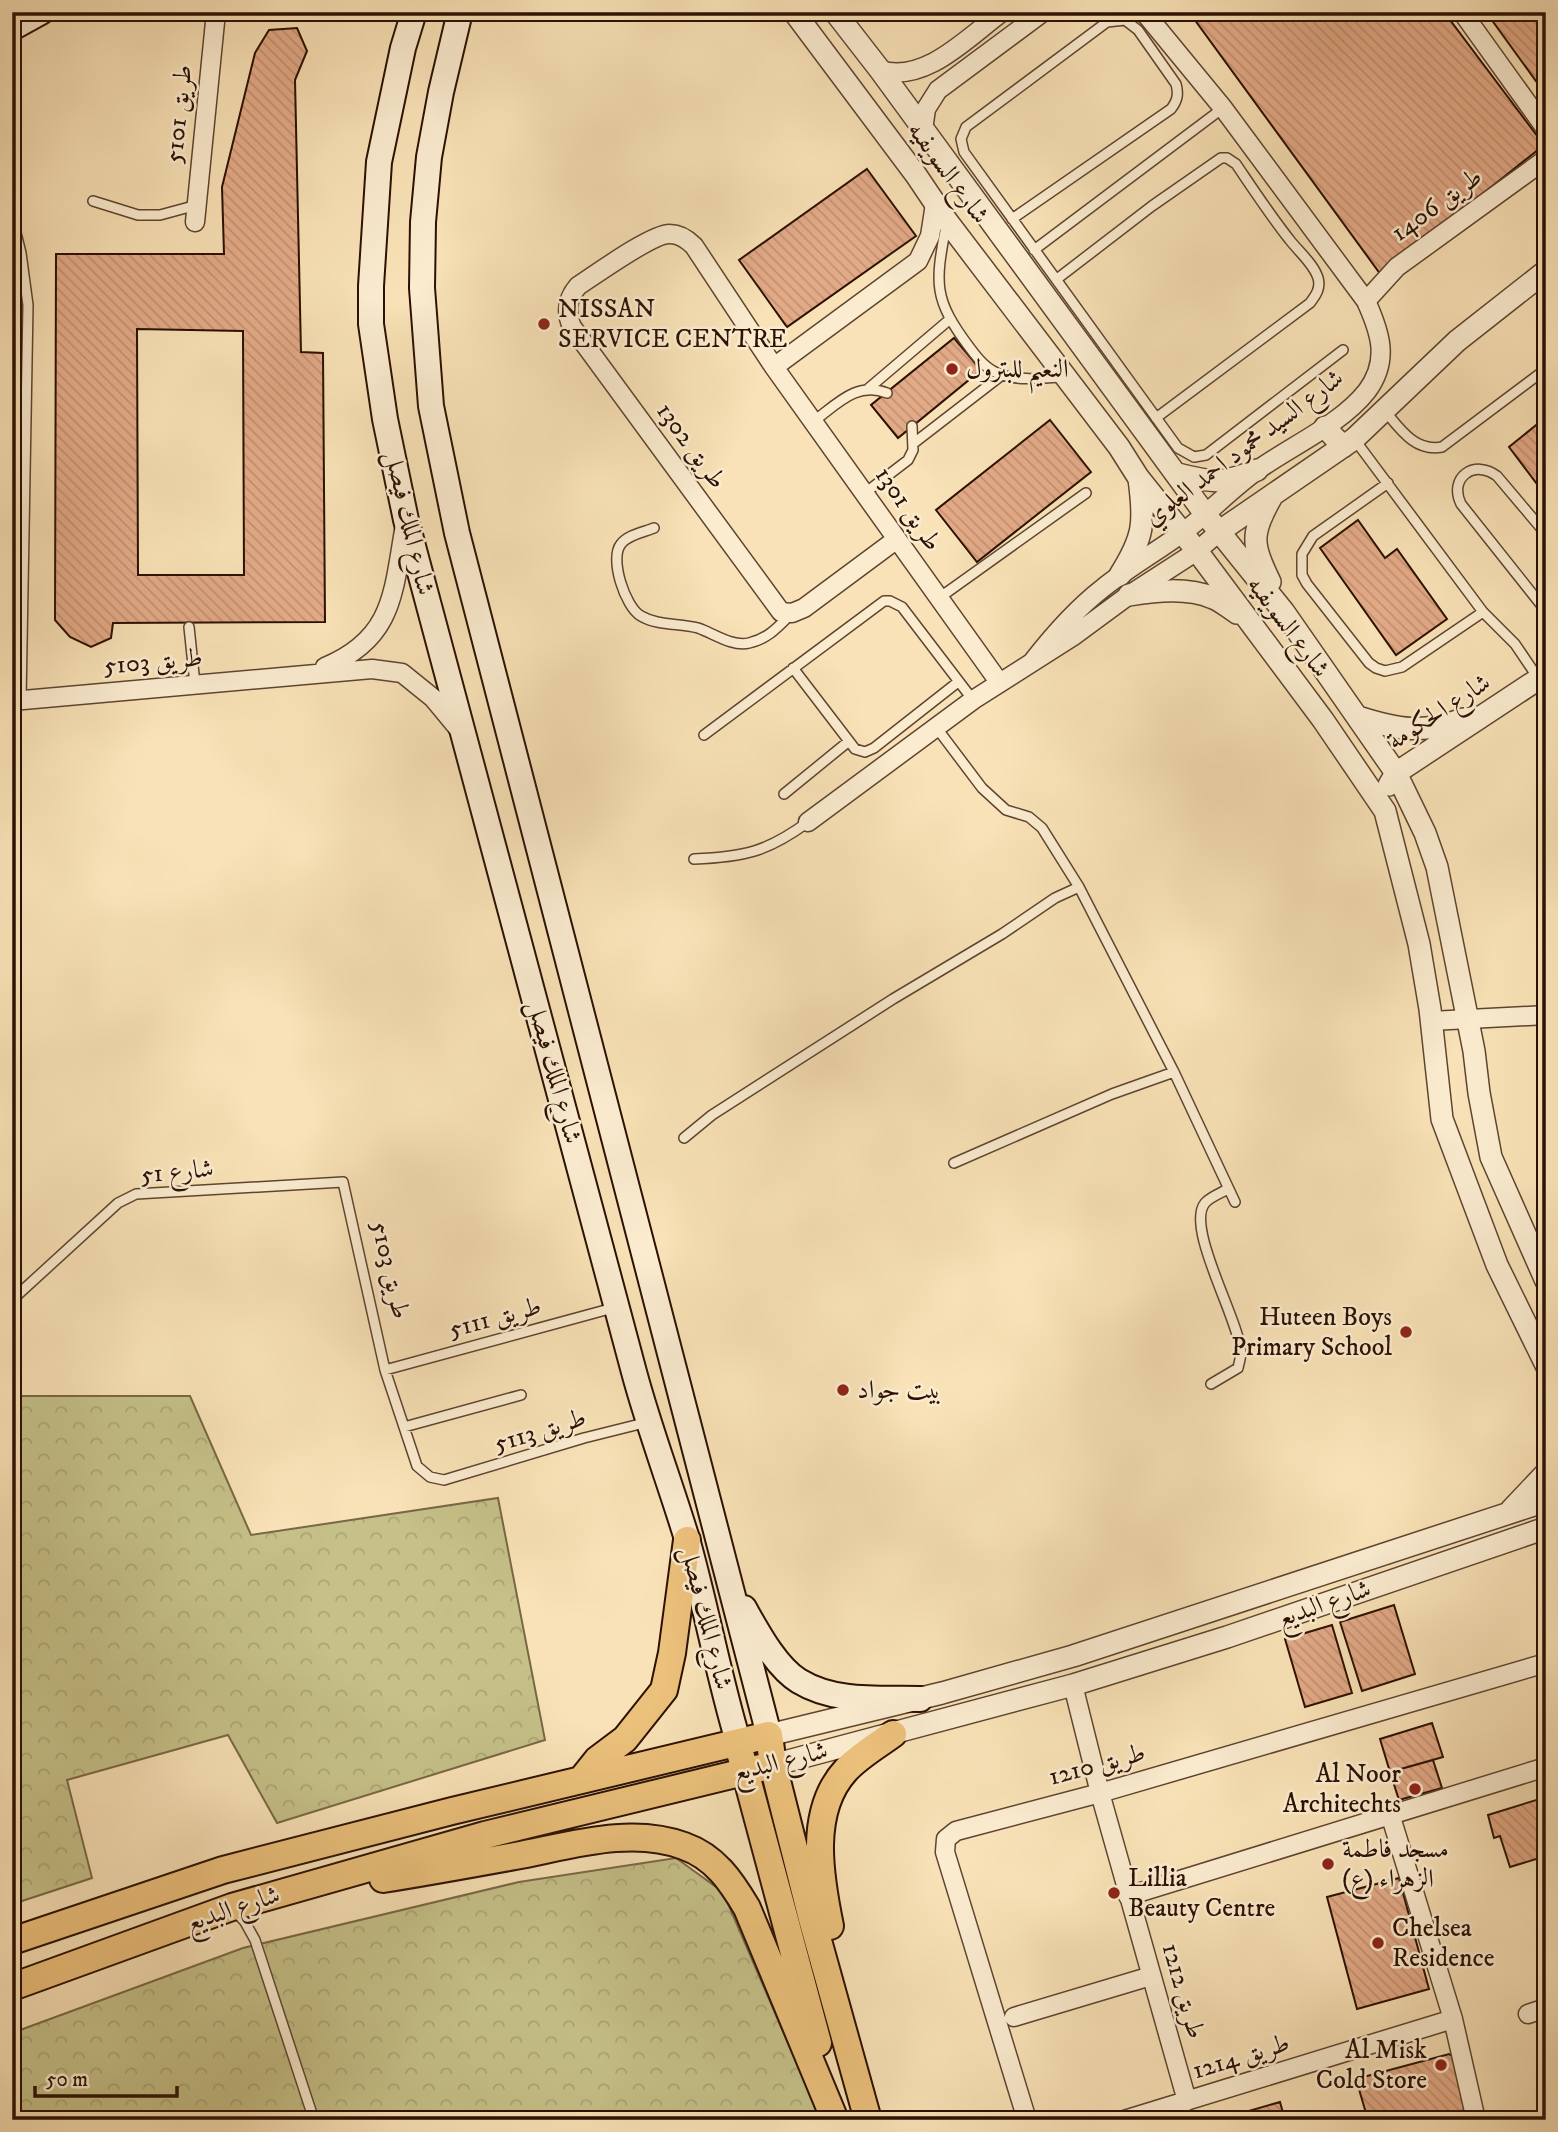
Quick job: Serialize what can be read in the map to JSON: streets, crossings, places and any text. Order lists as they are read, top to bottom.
{
  "streets": {
    "main road": ["شارع الملك فيصل", "شارع البديع"],
    "street": [
      "طريق 5101",
      "شارع السويفيه",
      "طريق 1406",
      "طريق 1302",
      "شارع السيد محمود احمد العلوي",
      "طريق 1301",
      "طريق 5103",
      "شارع الحكومة",
      "طريق 1210",
      "طريق 1212",
      "طريق 1214"
    ],
    "lane": ["شارع 51", "طريق 5111", "طريق 5113"]
  },
  "crossings": [
    ["شارع السويفيه", "شارع السيد محمود احمد العلوي"],
    ["شارع السويفيه", "شارع الحكومة"],
    ["طريق 1406", "شارع السيد محمود احمد العلوي"],
    ["طريق 1302", "طريق 1301"],
    ["شارع السيد محمود احمد العلوي", "طريق 1301"],
    ["شارع الملك فيصل", "طريق 5103"],
    ["شارع الملك فيصل", "طريق 5111"],
    ["شارع الملك فيصل", "طريق 5113"],
    ["شارع الملك فيصل", "شارع البديع"],
    ["طريق 5103", "شارع 51"],
    ["طريق 5103", "طريق 5111"],
    ["طريق 5103", "طريق 5113"],
    ["شارع البديع", "طريق 1212"],
    ["طريق 1210", "طريق 1212"],
    ["طريق 1212", "طريق 1214"]
  ],
  "places": [
    "NISSAN SERVICE CENTRE",
    "النعيم للبترول",
    "Huteen Boys Primary School",
    "بيت جواد",
    "Al Noor Architechts",
    "مسجد فاطمة الزهراء (ع)",
    "Lillia Beauty Centre",
    "Chelsea Residence",
    "Al Misk Cold Store"
  ],
  "scale_bar": "50 m"
}
